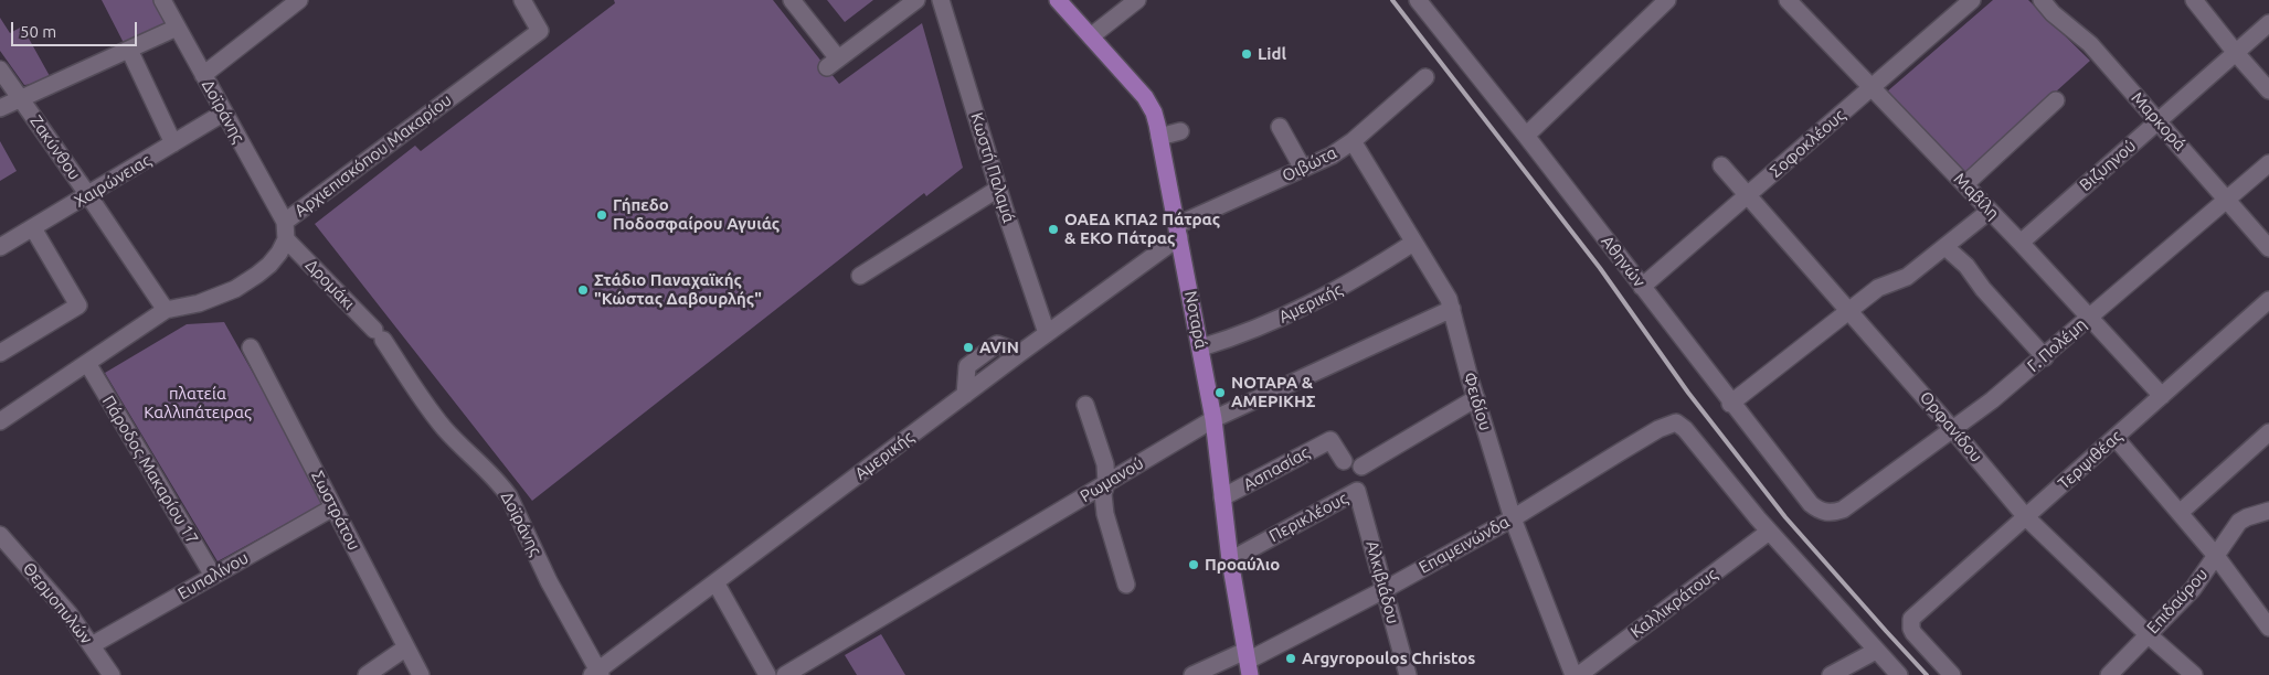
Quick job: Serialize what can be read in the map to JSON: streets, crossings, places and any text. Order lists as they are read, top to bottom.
{
  "streets": {
    "main road": ["Νοταρά"],
    "street": [
      "Δοϊράνης",
      "Μαρκορά",
      "Σοφοκλέους",
      "Ζακύνθου",
      "Αρχιεπισκόπου Μακαρίου",
      "Οιβώτα",
      "Βιζυηνού",
      "Κωστή Παλαμά",
      "Χαιρώνειας",
      "Μαβίλη",
      "Αθηνών",
      "Δρομάκι",
      "Αμερικής",
      "Γ. Πολέμη",
      "Φειδίου",
      "Ορφανίδου",
      "Τερψιθέας",
      "Ασπασίας",
      "Πάροδος Μακαρίου 17",
      "Ρωμανού",
      "Σωστράτου",
      "Περικλέους",
      "Επαμεινώνδα",
      "Ευπαλίνου",
      "Αλκιβιάδου",
      "Επιδαύρου",
      "Θερμοπυλών",
      "Καλλικράτους"
    ]
  },
  "crossings": [
    ["Δοϊράνης", "Αρχιεπισκόπου Μακαρίου"],
    ["Δοϊράνης", "Χαιρώνειας"],
    ["Δοϊράνης", "Δρομάκι"],
    ["Δοϊράνης", "Αμερικής"],
    ["Μαρκορά", "Βιζυηνού"],
    ["Μαρκορά", "Γ. Πολέμη"],
    ["Σοφοκλέους", "Μαβίλη"],
    ["Σοφοκλέους", "Αθηνών"],
    ["Σοφοκλέους", "Ορφανίδου"],
    ["Ζακύνθου", "Χαιρώνειας"],
    ["Αρχιεπισκόπου Μακαρίου", "Δρομάκι"],
    ["Οιβώτα", "Αμερικής"],
    ["Οιβώτα", "Νοταρά"],
    ["Οιβώτα", "Φειδίου"],
    ["Βιζυηνού", "Μαβίλη"],
    ["Κωστή Παλαμά", "Αμερικής"],
    ["Μαβίλη", "Γ. Πολέμη"],
    ["Μαβίλη", "Τερψιθέας"],
    ["Αθηνών", "Γ. Πολέμη"],
    ["Αμερικής", "Νοταρά"],
    ["Αμερικής", "Φειδίου"],
    ["Νοταρά", "Ασπασίας"],
    ["Νοταρά", "Ρωμανού"],
    ["Νοταρά", "Περικλέους"],
    ["Νοταρά", "Επαμεινώνδα"],
    ["Γ. Πολέμη", "Ορφανίδου"],
    ["Φειδίου", "Ρωμανού"],
    ["Φειδίου", "Επαμεινώνδα"],
    ["Ορφανίδου", "Τερψιθέας"],
    ["Ορφανίδου", "Επιδαύρου"],
    ["Πάροδος Μακαρίου 17", "Ευπαλίνου"],
    ["Σωστράτου", "Ευπαλίνου"],
    ["Περικλέους", "Αλκιβιάδου"],
    ["Επαμεινώνδα", "Αλκιβιάδου"],
    ["Επαμεινώνδα", "Καλλικράτους"],
    ["Ευπαλίνου", "Θερμοπυλών"]
  ],
  "parks": ["πλατεία Καλλιπάτειρας"],
  "places": [
    "Lidl",
    "Γήπεδο Ποδοσφαίρου Αγυιάς",
    "ΟΑΕΔ ΚΠΑ2 Πάτρας & ΕΚΟ Πάτρας",
    "Στάδιο Παναχαϊκής \"Κώστας Δαβουρλής\"",
    "AVIN",
    "ΝΟΤΑΡΑ & ΑΜΕΡΙΚΗΣ",
    "Προαύλιο",
    "Argyropoulos Christos"
  ],
  "scale_bar": "50 m"
}
